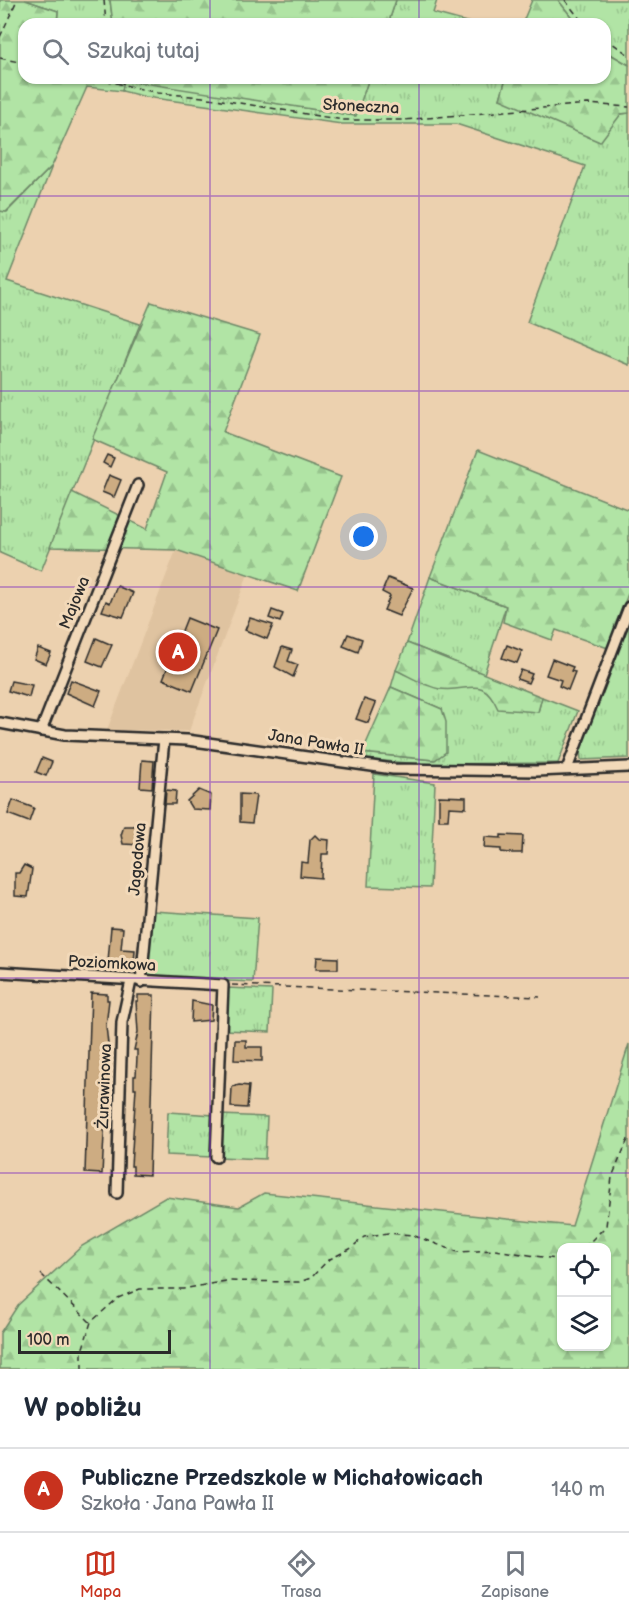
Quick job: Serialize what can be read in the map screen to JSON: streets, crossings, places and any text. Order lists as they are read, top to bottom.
{
  "streets": {
    "street": [
      "Majowa",
      "Jana Pawła II",
      "Jagodowa",
      "Poziomkowa",
      "Żurawinowa"
    ],
    "path": ["Słoneczna"]
  },
  "crossings": [
    ["Majowa", "Jana Pawła II"],
    ["Jana Pawła II", "Jagodowa"],
    ["Jagodowa", "Poziomkowa"],
    ["Poziomkowa", "Żurawinowa"]
  ],
  "scale_bar": "100 m",
  "page": {
    "search": "Szukaj tutaj",
    "pins": "A",
    "scale": "100 m",
    "heading": "W pobliżu",
    "list": [
      {
        "mark": "A",
        "name": "Publiczne Przedszkole w Michałowicach",
        "note": "Szkoła · Jana Pawła II",
        "value": "140 m"
      }
    ],
    "nav": ["Mapa", "Trasa", "Zapisane"]
  }
}
